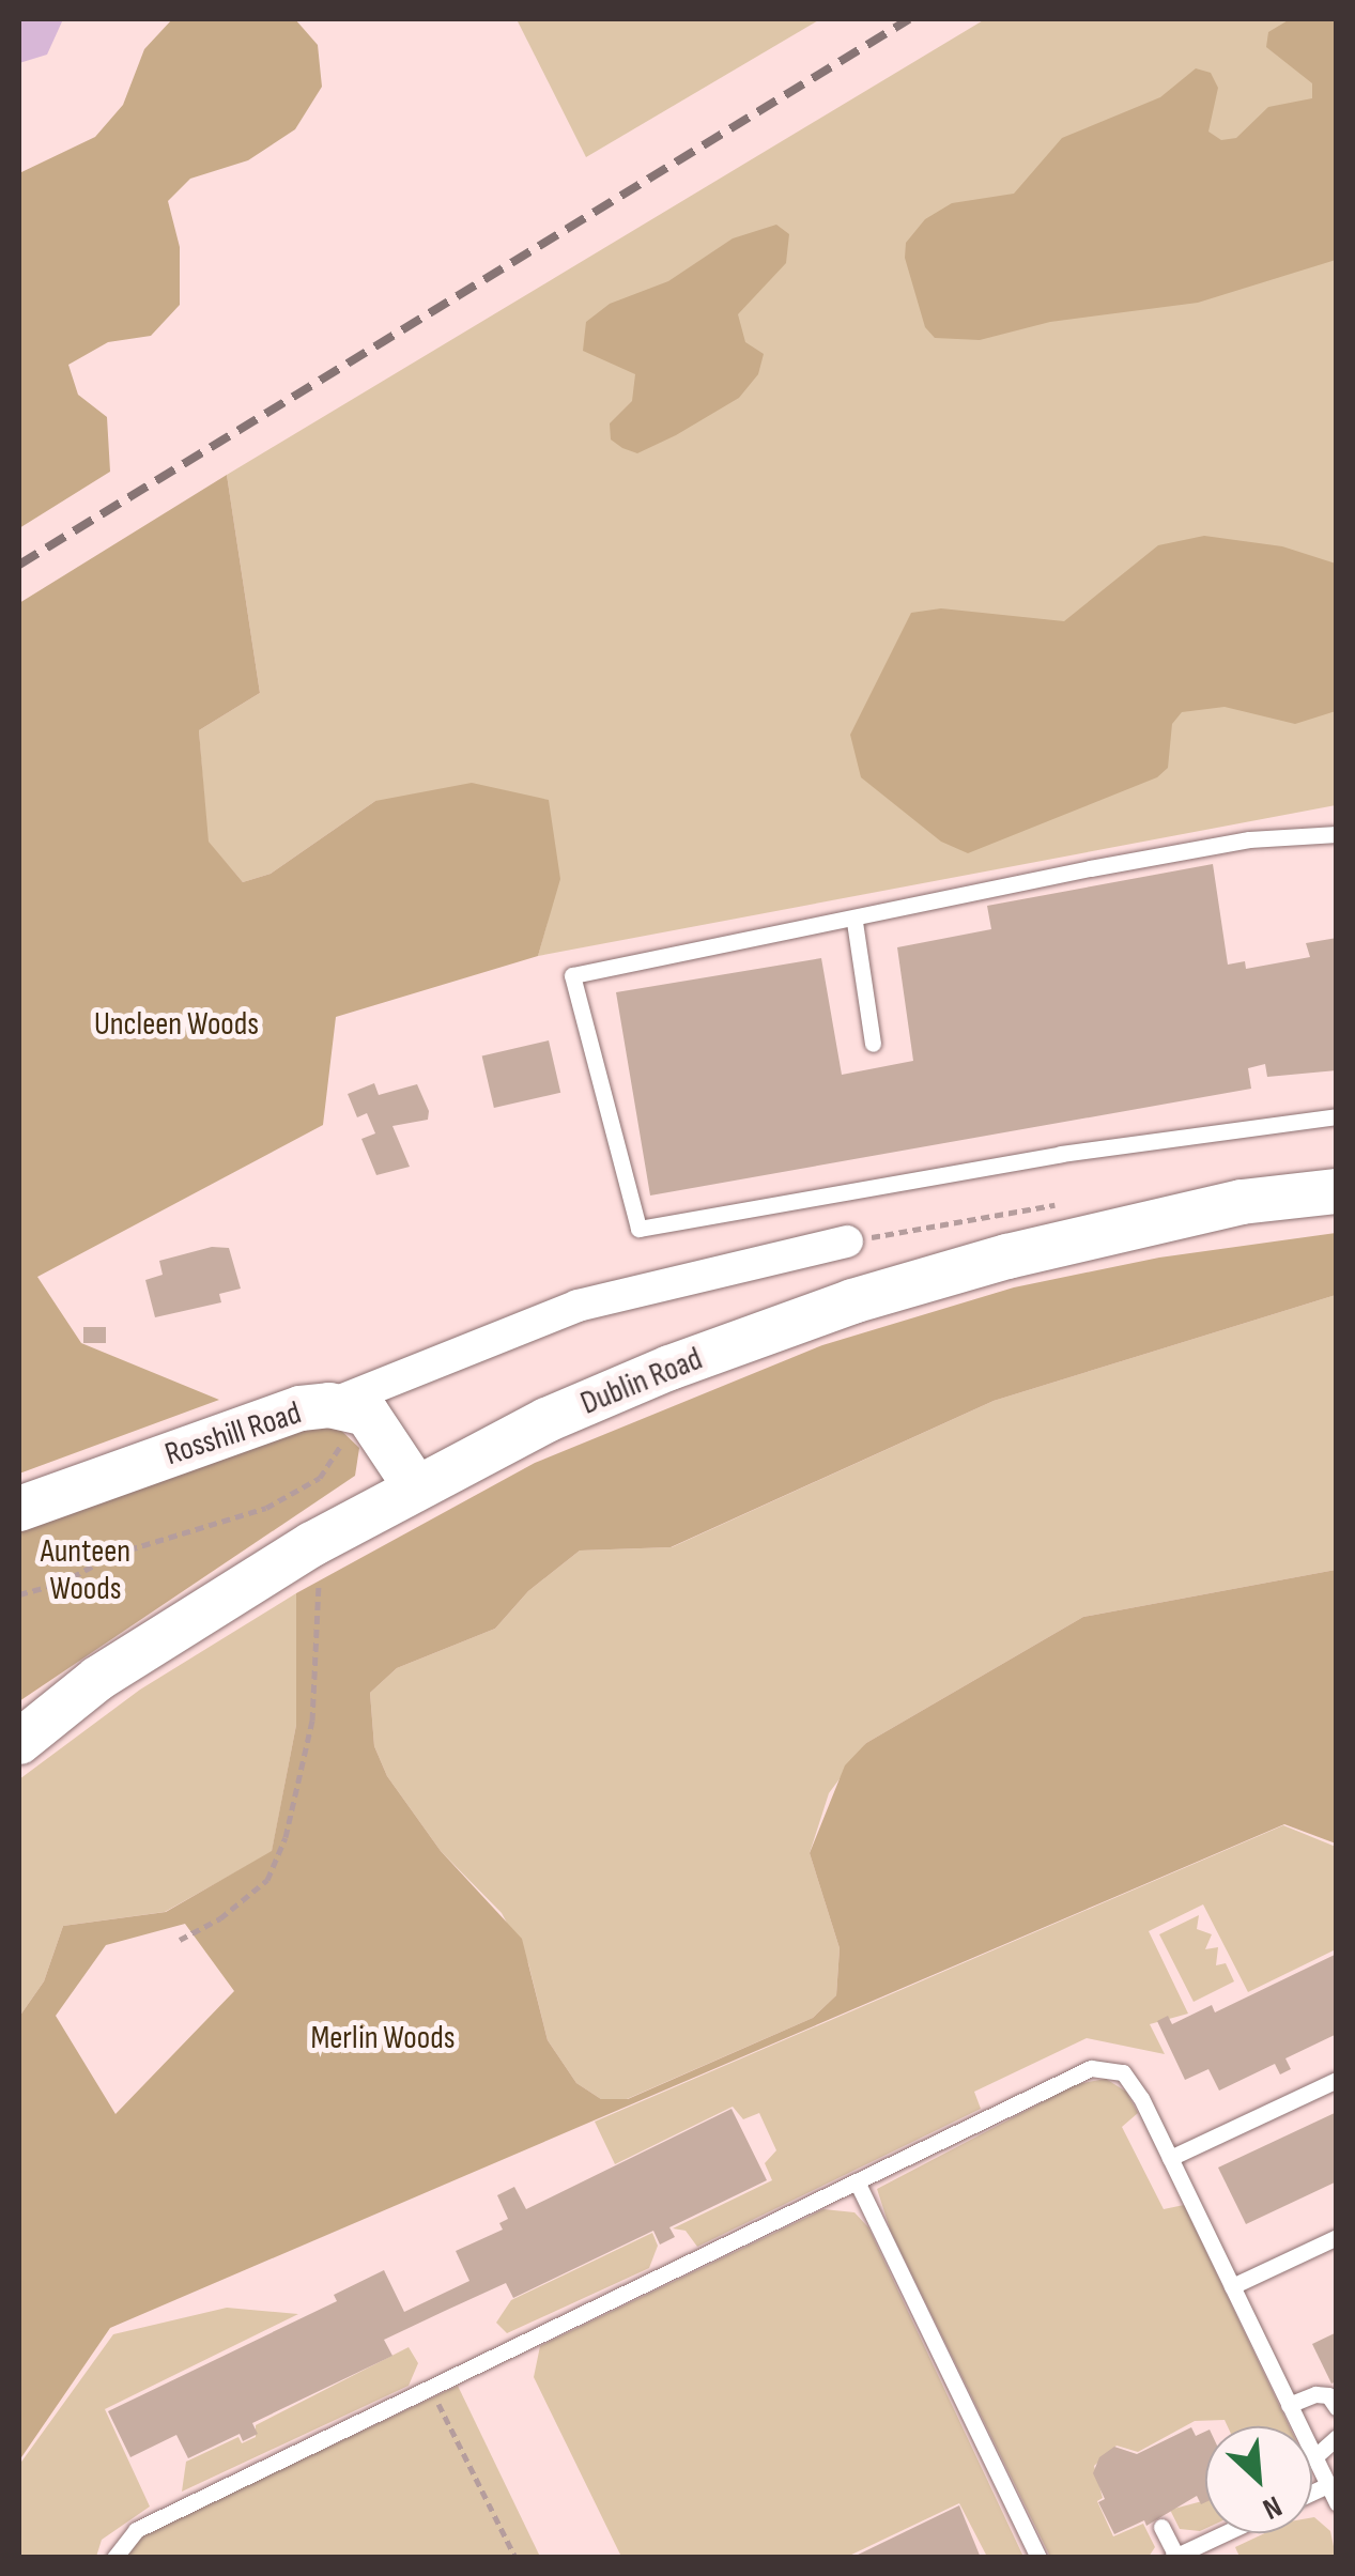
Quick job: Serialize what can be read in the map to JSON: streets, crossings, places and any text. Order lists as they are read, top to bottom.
{
  "streets": {
    "main road": ["Dublin Road", "Rosshill Road"]
  },
  "parks": ["Uncleen Woods", "Aunteen Woods", "Merlin Woods"],
  "north": "bottom right"
}
